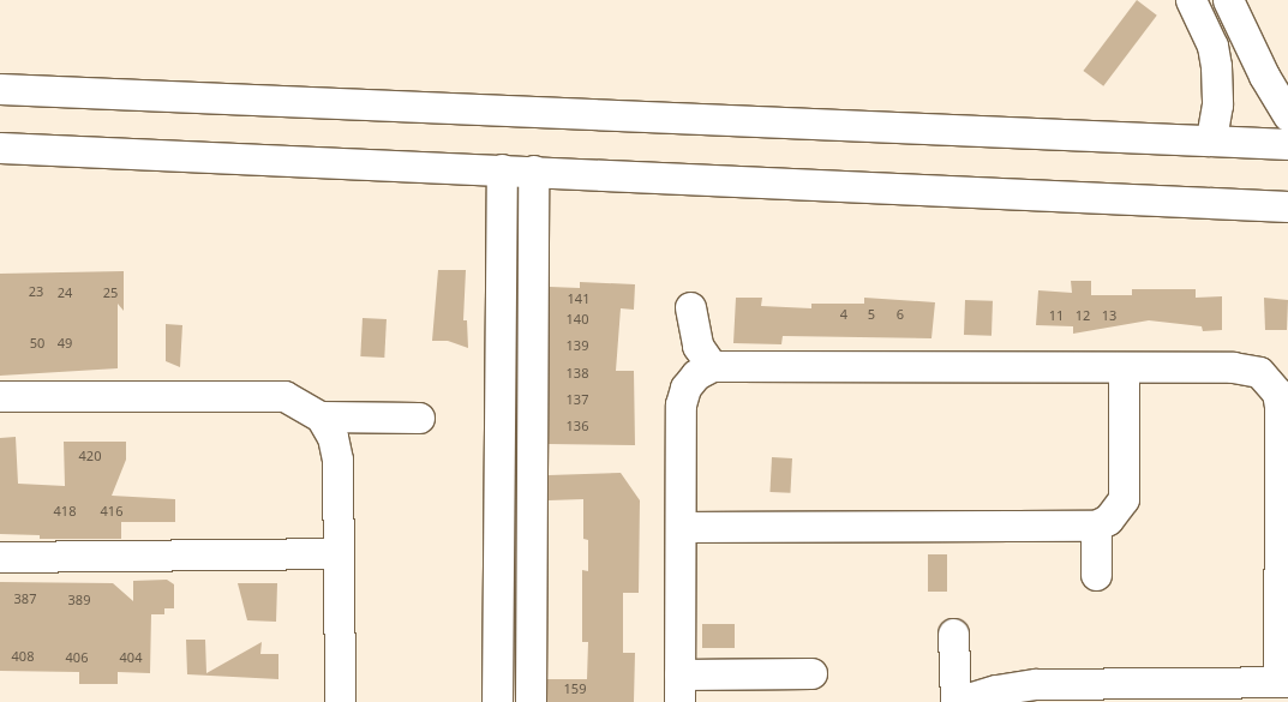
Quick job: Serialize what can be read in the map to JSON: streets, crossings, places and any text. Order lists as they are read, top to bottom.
{
  "house_numbers": [
    "23",
    "24",
    "25",
    "141",
    "4",
    "5",
    "6",
    "11",
    "12",
    "13",
    "140",
    "50",
    "49",
    "139",
    "138",
    "137",
    "136",
    "420",
    "418",
    "416",
    "387",
    "389",
    "408",
    "406",
    "404",
    "159"
  ]
}
